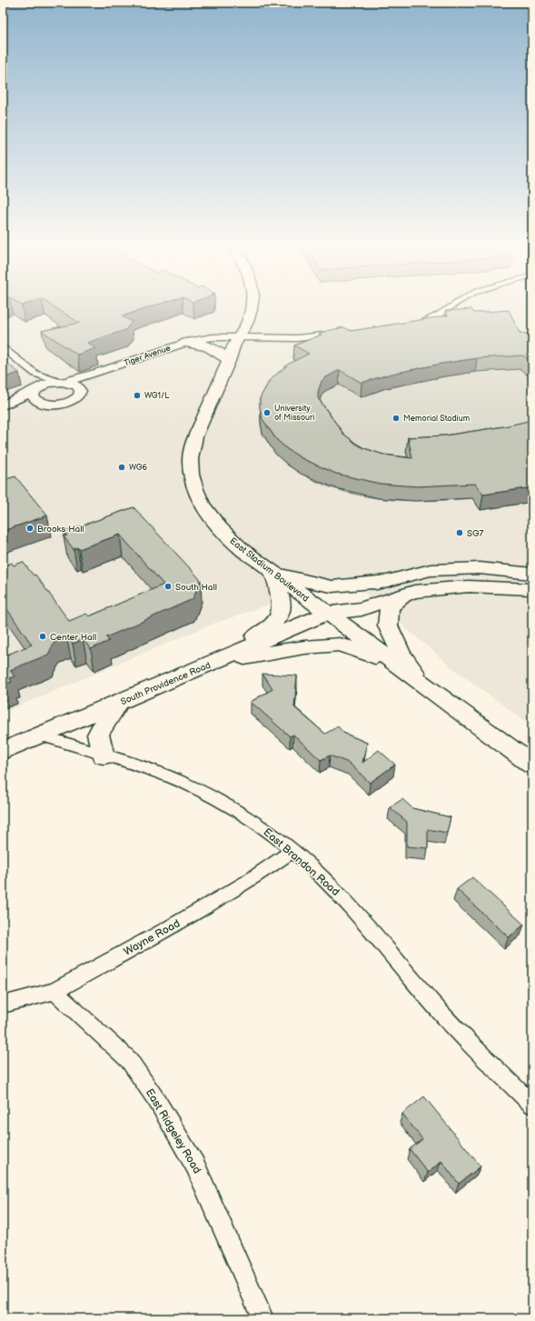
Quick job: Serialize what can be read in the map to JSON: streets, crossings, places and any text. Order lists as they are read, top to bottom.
{
  "streets": {
    "main road": ["East Stadium Boulevard", "South Providence Road"],
    "street": [
      "Tiger Avenue",
      "East Brandon Road",
      "Wayne Road",
      "East Ridgeley Road"
    ]
  },
  "crossings": [
    ["Tiger Avenue", "East Stadium Boulevard"],
    ["East Stadium Boulevard", "South Providence Road"],
    ["South Providence Road", "East Brandon Road"],
    ["East Brandon Road", "Wayne Road"],
    ["Wayne Road", "East Ridgeley Road"]
  ],
  "places": [
    "WG1/L",
    "University of Missouri",
    "Memorial Stadium",
    "WG6",
    "Brooks Hall",
    "SG7",
    "South Hall",
    "Center Hall"
  ]
}
